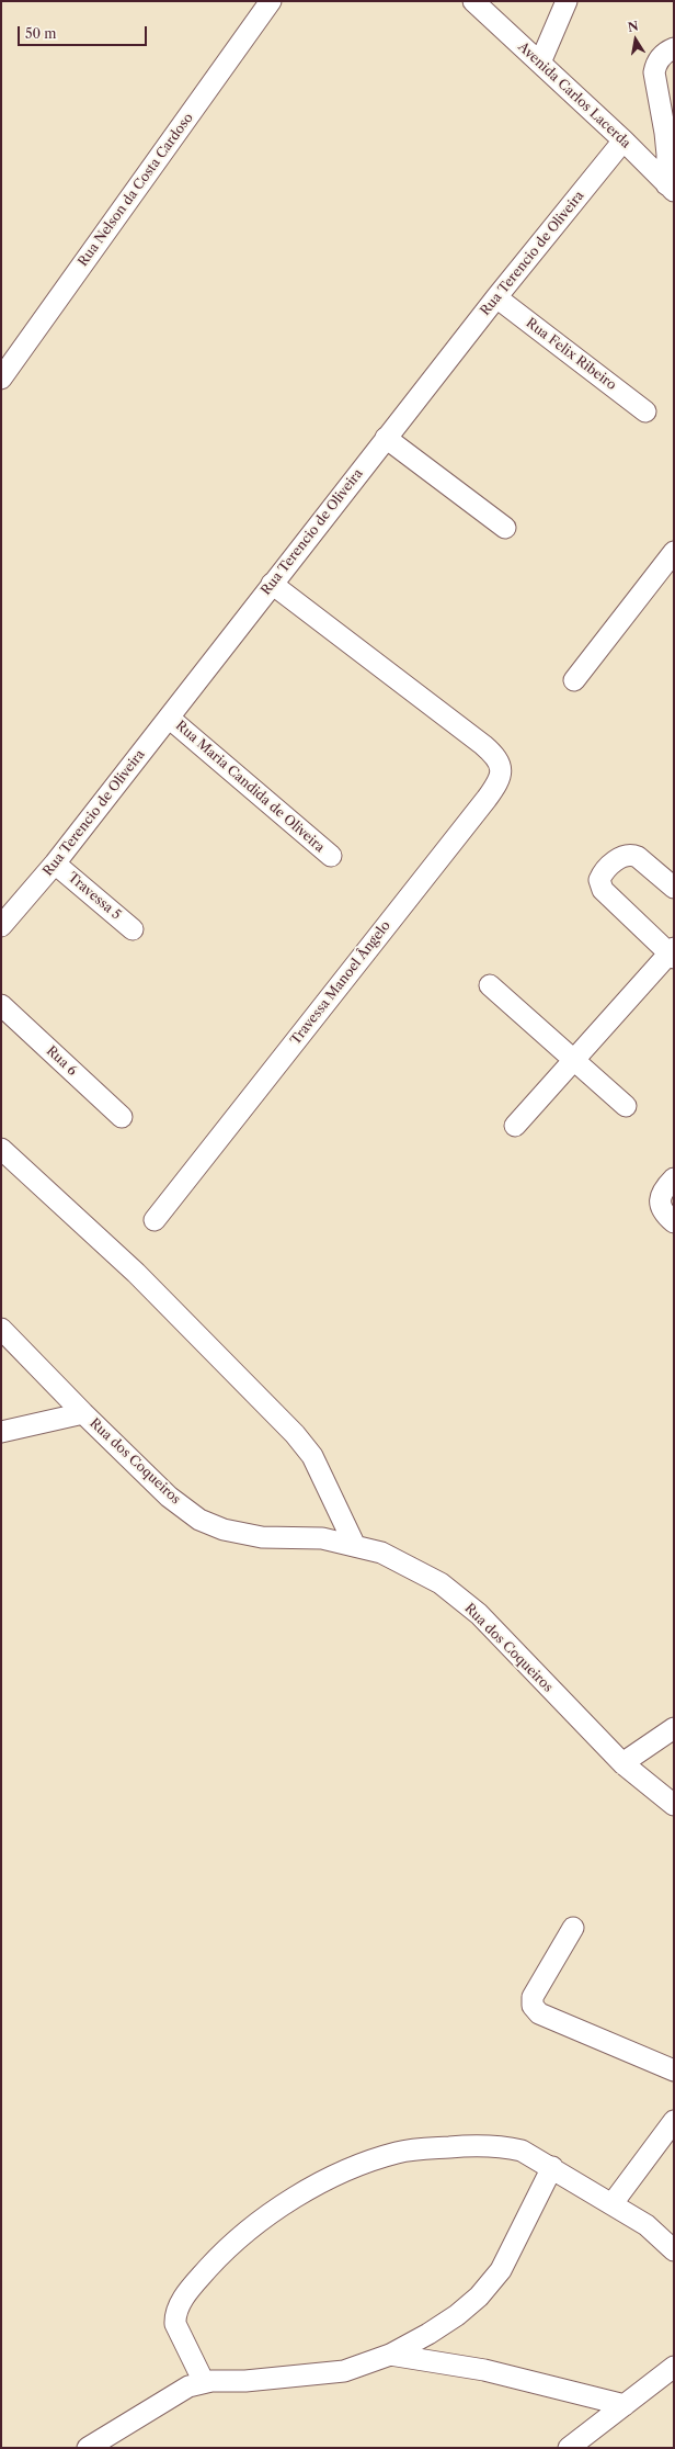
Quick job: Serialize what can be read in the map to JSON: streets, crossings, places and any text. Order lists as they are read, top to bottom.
{
  "streets": {
    "street": [
      "Avenida Carlos Lacerda",
      "Rua Nelson da Costa Cardoso",
      "Rua Terencio de Oliveira",
      "Rua Felix Ribeiro",
      "Rua Maria Candida de Oliveira",
      "Travessa 5",
      "Travessa Manoel Ângelo",
      "Rua 6",
      "Rua dos Coqueiros"
    ]
  },
  "crossings": [
    ["Avenida Carlos Lacerda", "Rua Terencio de Oliveira"],
    ["Rua Terencio de Oliveira", "Rua Felix Ribeiro"],
    ["Rua Terencio de Oliveira", "Rua Maria Candida de Oliveira"],
    ["Rua Terencio de Oliveira", "Travessa 5"],
    ["Rua Terencio de Oliveira", "Travessa Manoel Ângelo"]
  ],
  "scale_bar": "50 m",
  "north": "top"
}
